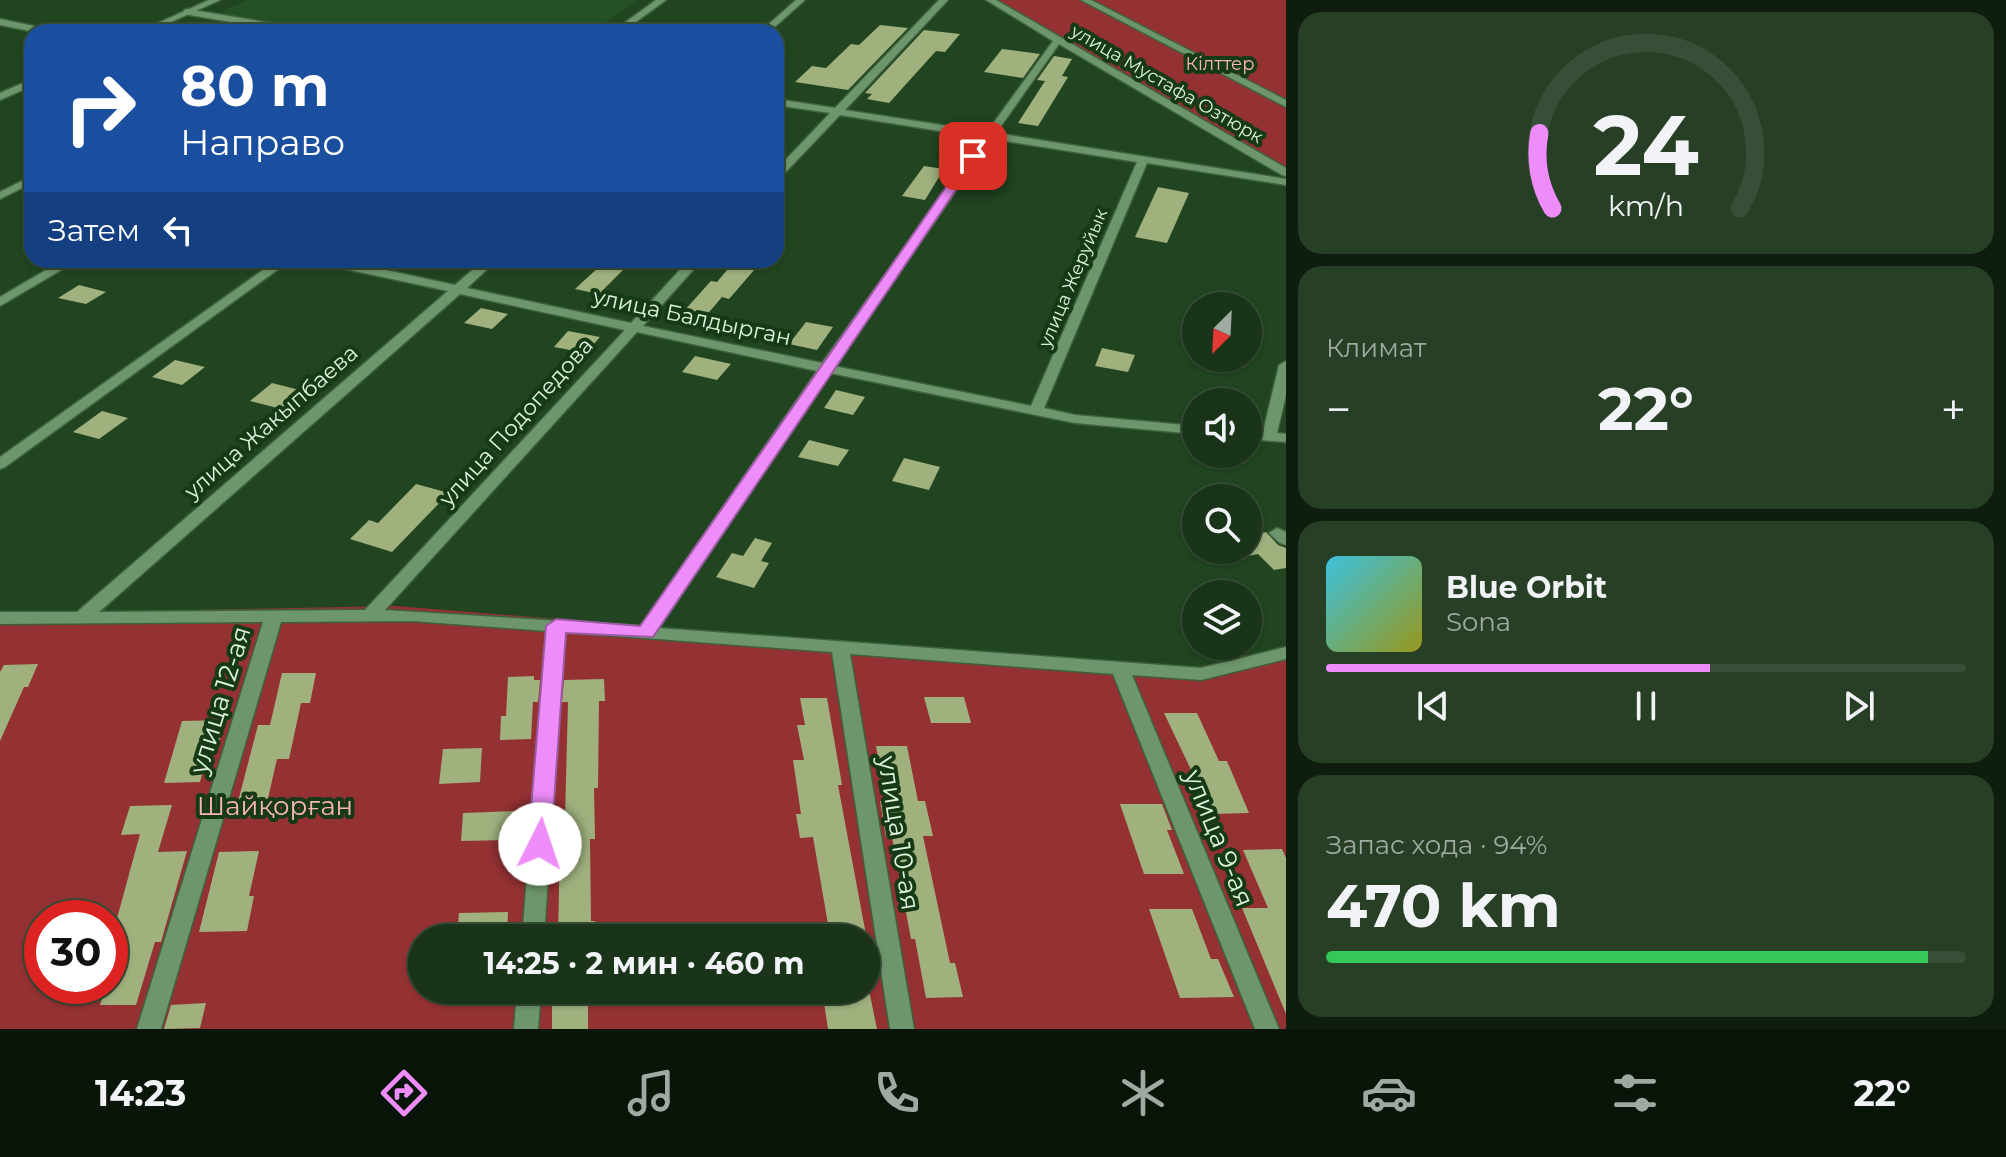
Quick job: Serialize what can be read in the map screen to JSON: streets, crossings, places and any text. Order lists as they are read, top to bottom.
{
  "streets": {
    "street": [
      "улица Мустафа Озтюрк",
      "улица Жеруйык",
      "улица Балдырган",
      "улица Жакыпбаева",
      "улица Подопедова",
      "улица 12-ая",
      "улица 10-ая",
      "улица 9-ая"
    ]
  },
  "crossings": [
    ["улица Жеруйык", "улица Балдырган"],
    ["улица Балдырган", "улица Жакыпбаева"],
    ["улица Балдырган", "улица Подопедова"]
  ],
  "parks": ["Кілттер", "Шайқорған"],
  "north": "bottom left",
  "page": {
    "turn": ["80 m", "Направо"],
    "then": "Затем",
    "tile": [
      "Климат",
      ["Запас хода · 94%", "470 km"]
    ],
    "heat": ["−", "22°", "+"],
    "song": ["Blue Orbit", "Sona"],
    "limit": "30",
    "trip": "14:25 · 2 мин · 460 m",
    "tabs": ["14:23", "22°"],
    "gauge": ["24", "km/h"]
  }
}
